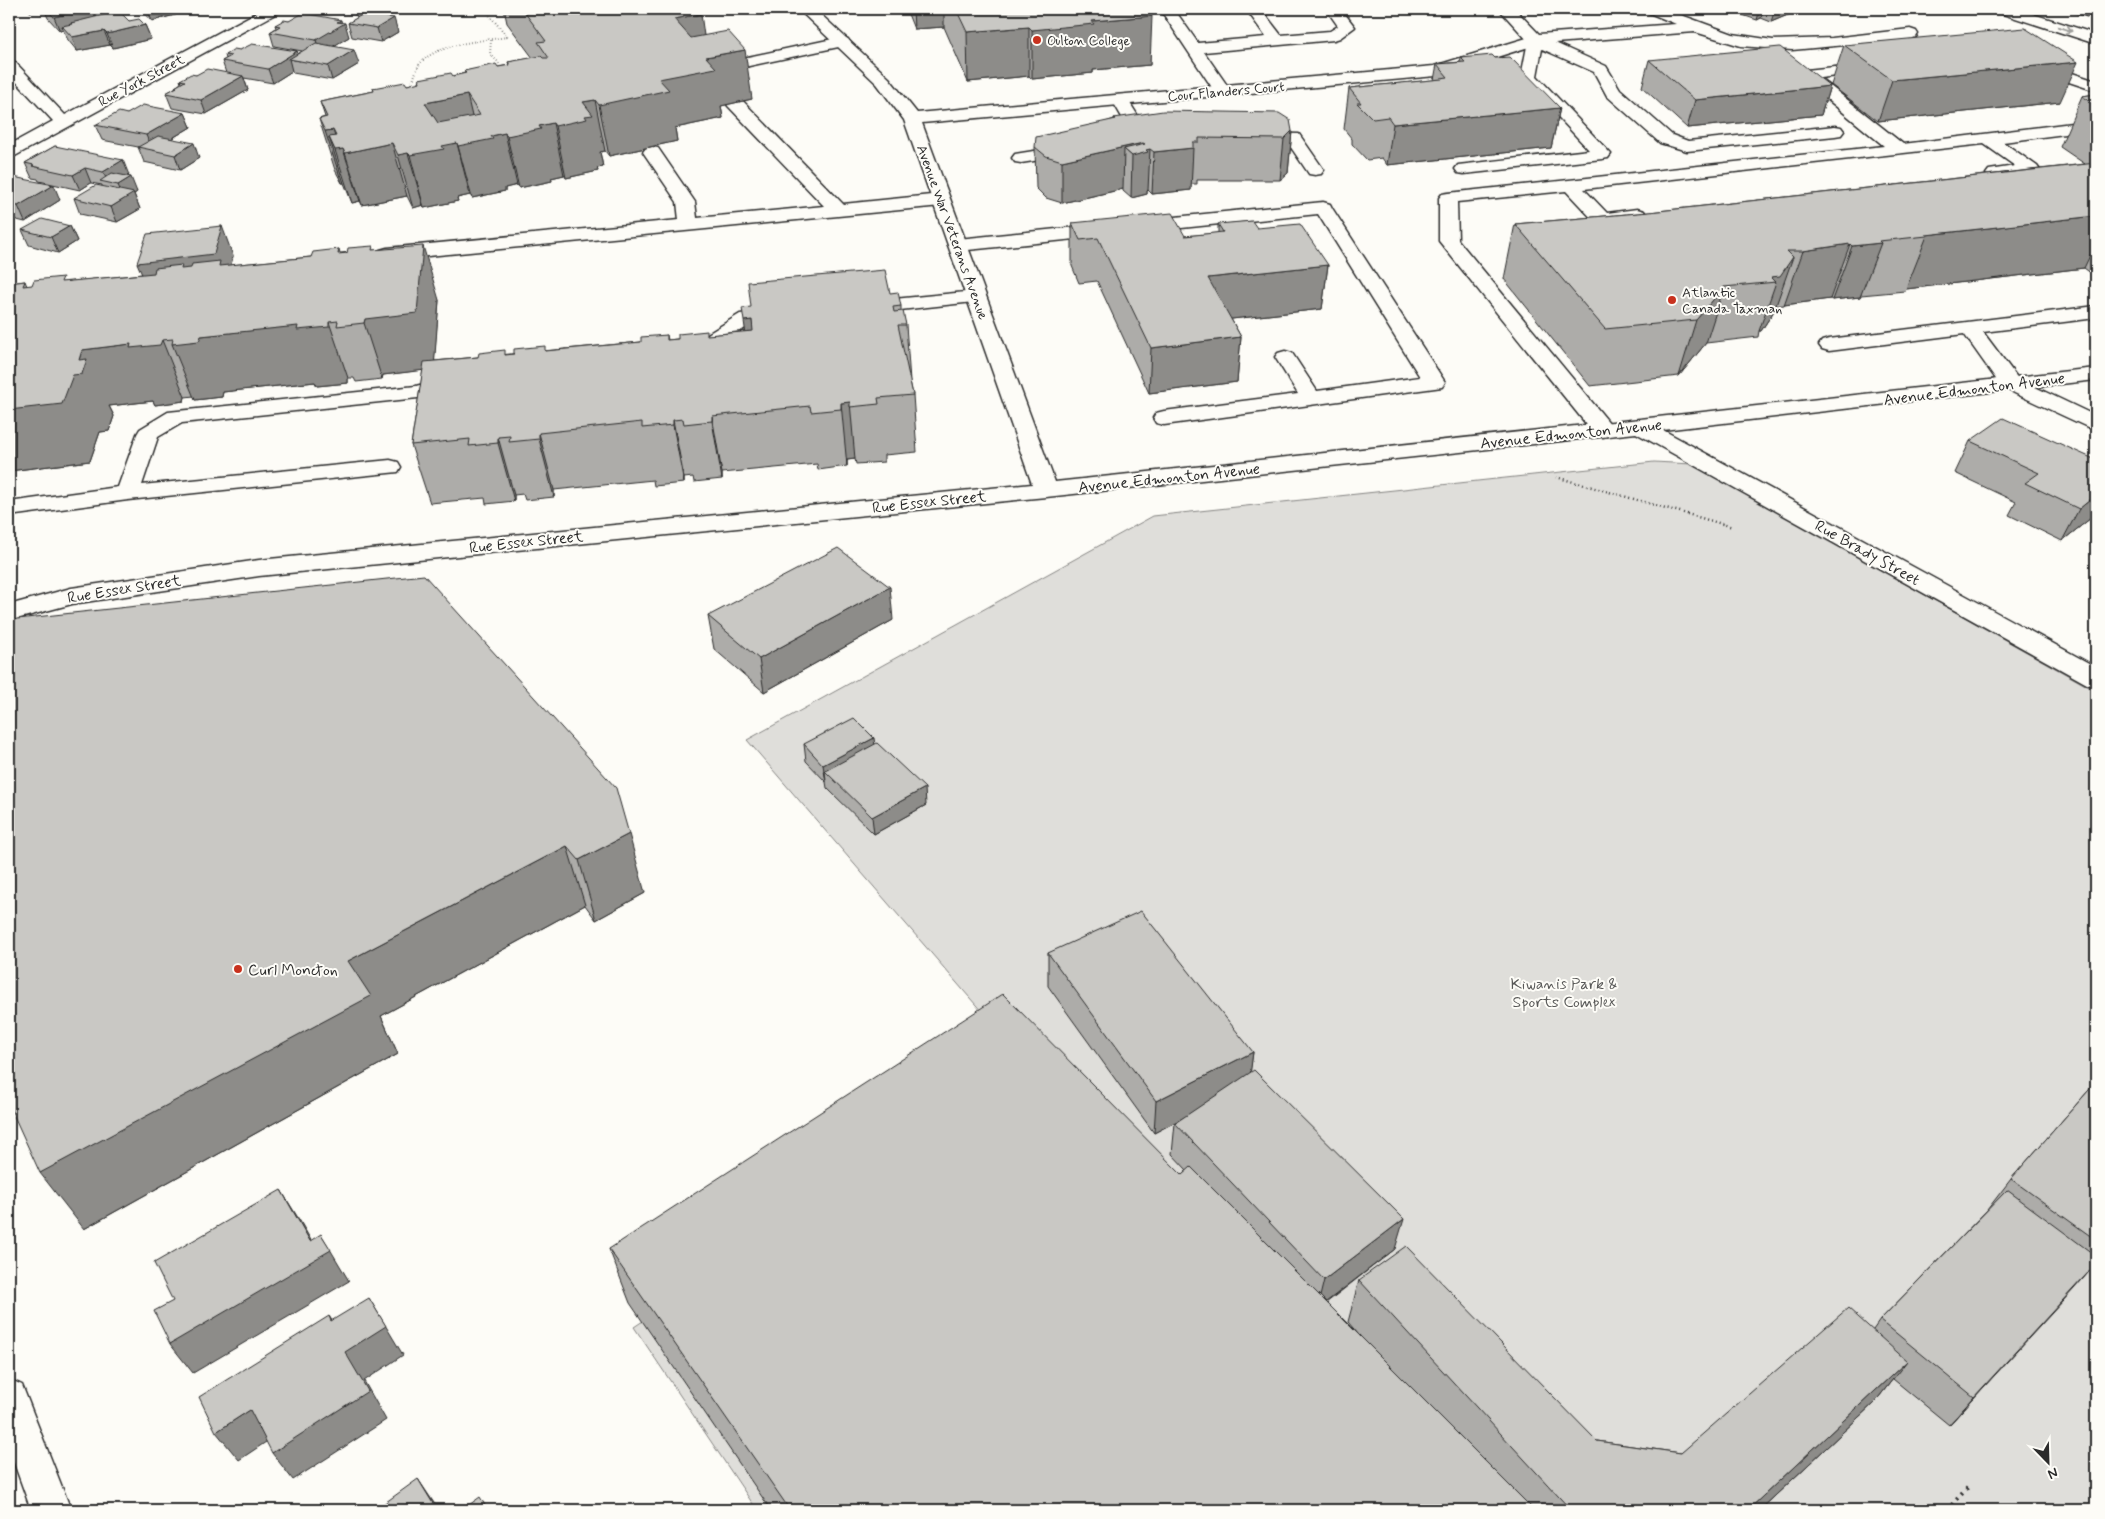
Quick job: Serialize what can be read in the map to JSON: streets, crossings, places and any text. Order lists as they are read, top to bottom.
{
  "streets": {
    "street": [
      "Rue York Street",
      "Cour Flanders Court",
      "Avenue War Veterans Avenue",
      "Avenue Edmonton Avenue",
      "Rue Essex Street",
      "Rue Brady Street"
    ]
  },
  "crossings": [
    ["Cour Flanders Court", "Avenue War Veterans Avenue"],
    ["Avenue War Veterans Avenue", "Avenue Edmonton Avenue"],
    ["Avenue War Veterans Avenue", "Rue Essex Street"],
    ["Avenue Edmonton Avenue", "Rue Essex Street"],
    ["Avenue Edmonton Avenue", "Rue Brady Street"]
  ],
  "parks": ["Kiwanis Park & Sports Complex"],
  "places": ["Oulton College", "Atlantic Canada Taxman", "Curl Moncton"],
  "north": "bottom right"
}
